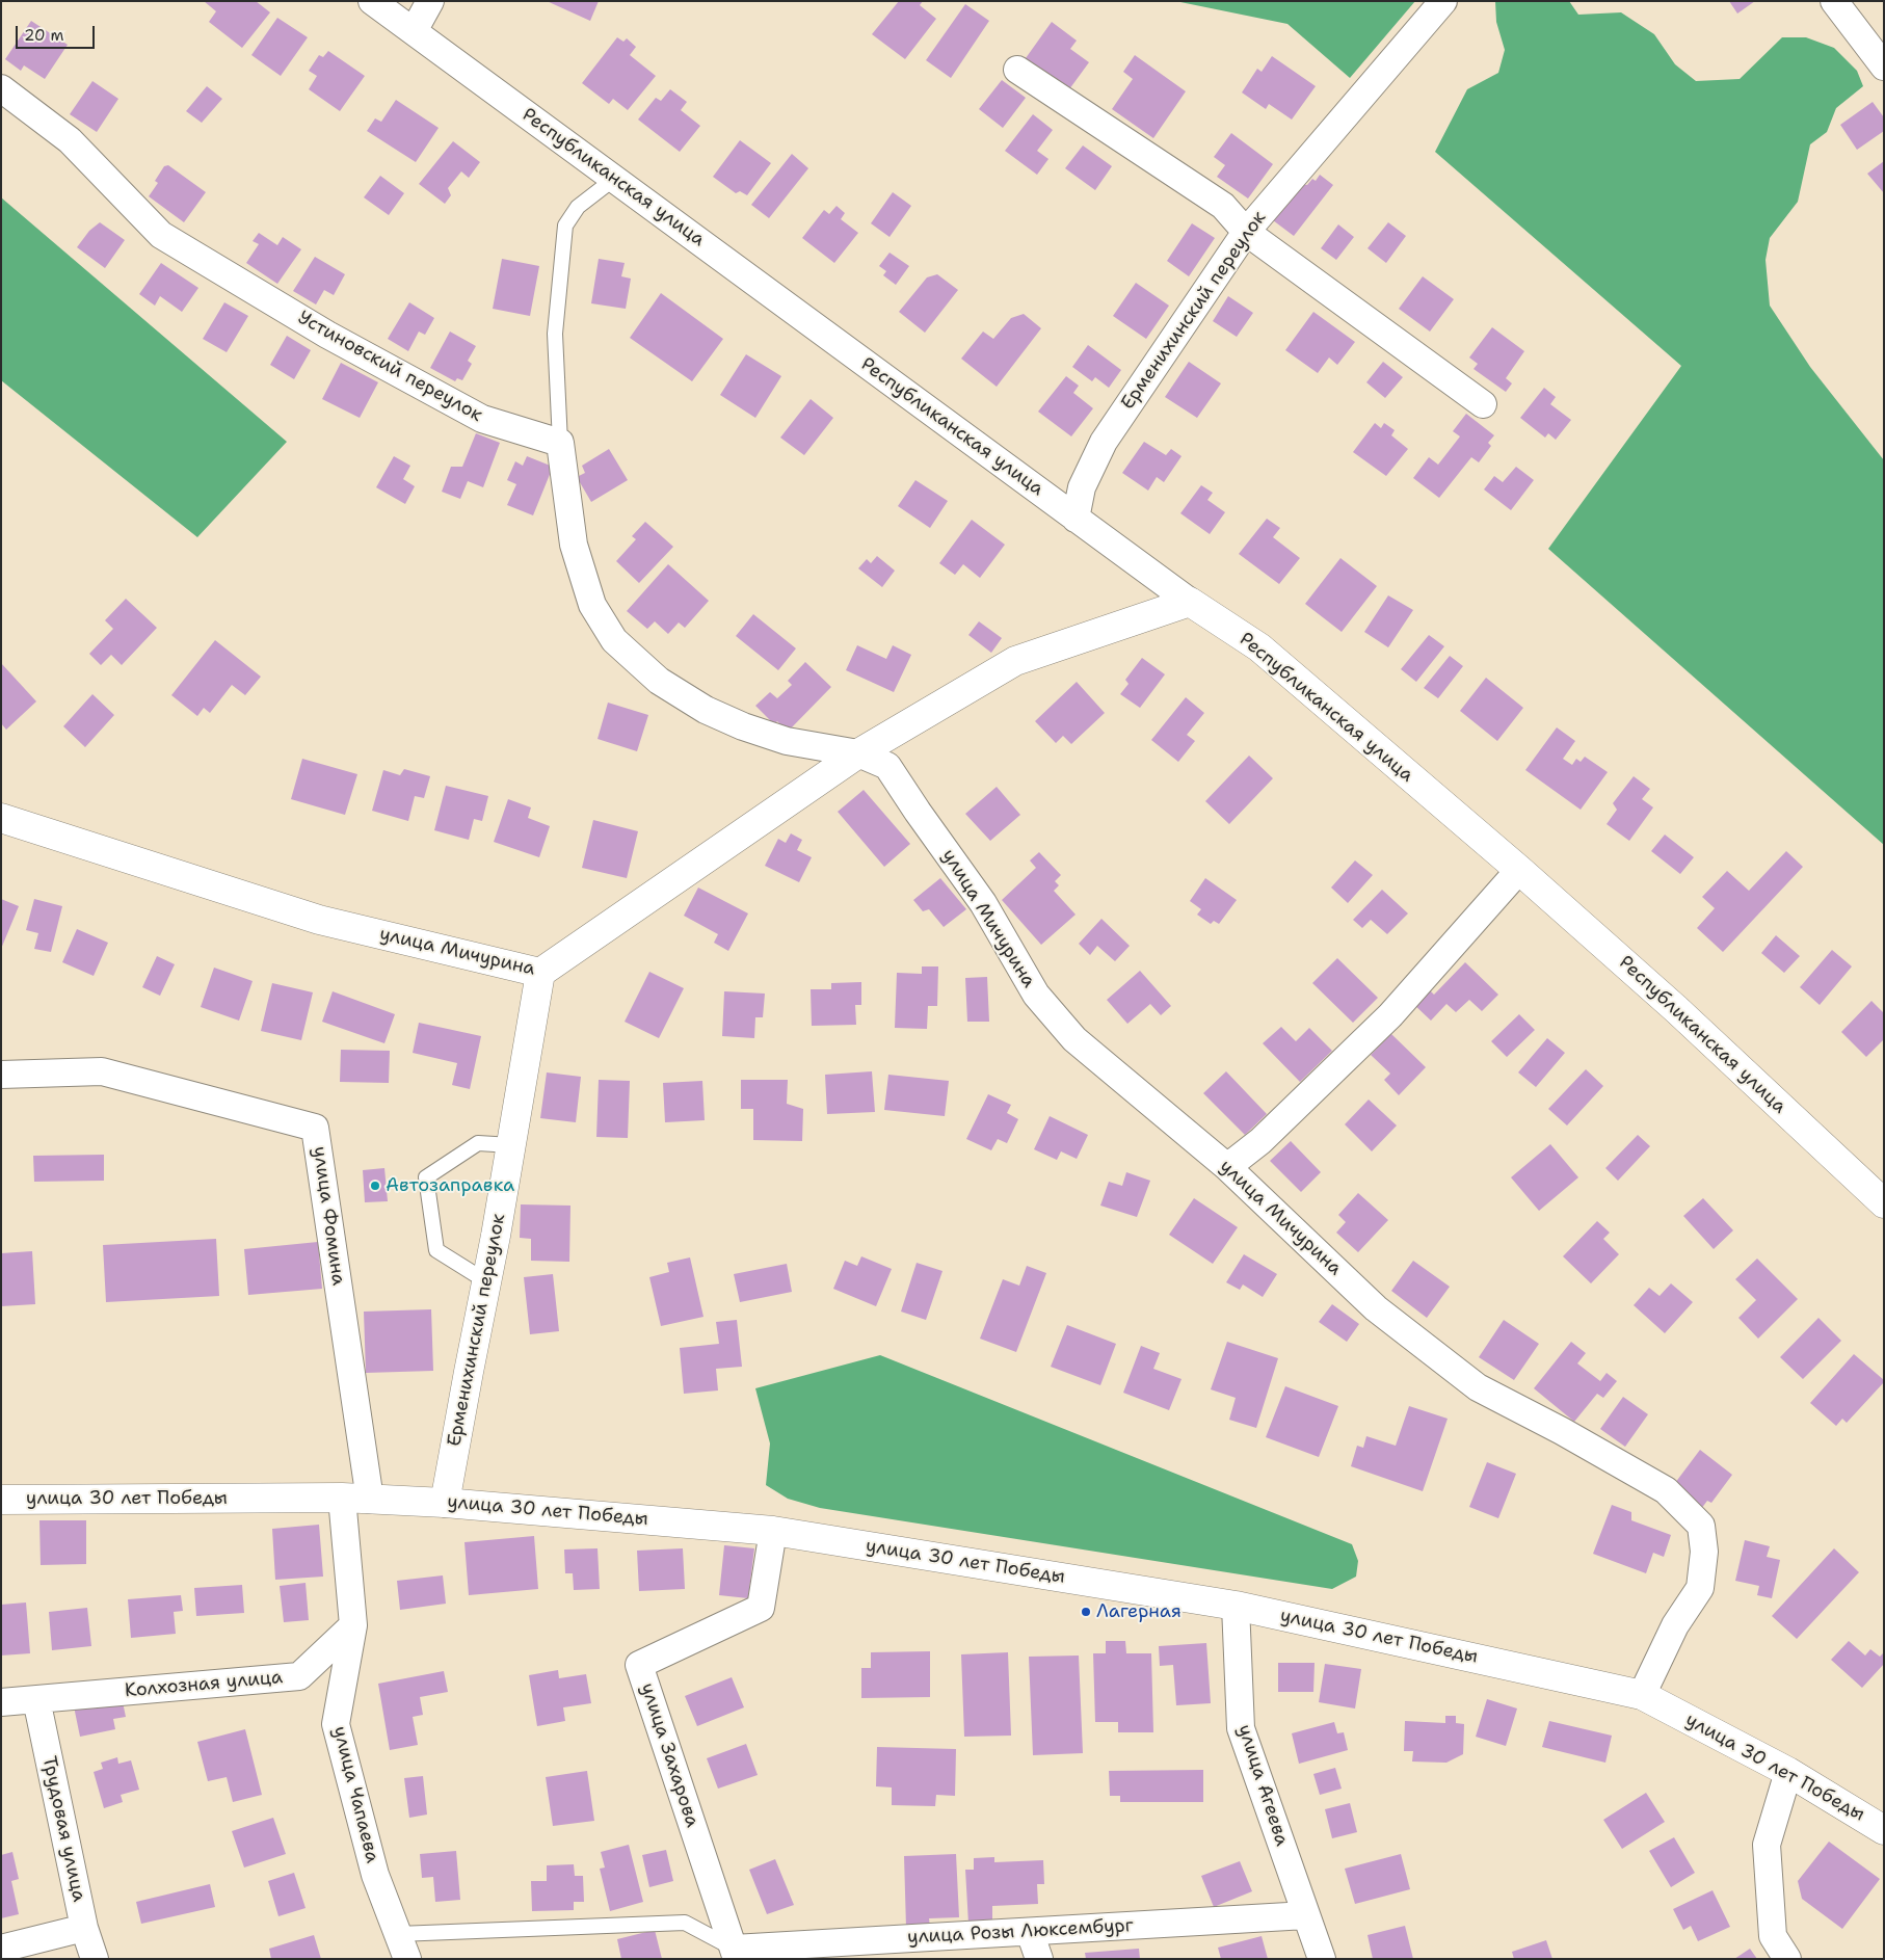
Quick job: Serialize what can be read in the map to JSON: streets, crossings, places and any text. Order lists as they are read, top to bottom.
{
  "streets": {
    "street": [
      "Республиканская улица",
      "Ерменихинский переулок",
      "Устиновский переулок",
      "улица Мичурина",
      "улица Фомина",
      "улица 30 лет Победы",
      "Колхозная улица",
      "улица Захарова",
      "улица Агеева",
      "улица Чапаева",
      "Трудовая улица",
      "улица Розы Люксембург"
    ]
  },
  "crossings": [
    ["Республиканская улица", "Ерменихинский переулок"],
    ["Ерменихинский переулок", "улица Мичурина"],
    ["Ерменихинский переулок", "улица 30 лет Победы"],
    ["улица Мичурина", "улица 30 лет Победы"],
    ["улица Фомина", "улица 30 лет Победы"],
    ["улица 30 лет Победы", "улица Захарова"],
    ["улица 30 лет Победы", "улица Агеева"],
    ["Колхозная улица", "улица Чапаева"],
    ["Колхозная улица", "Трудовая улица"],
    ["улица Захарова", "улица Розы Люксембург"],
    ["улица Агеева", "улица Розы Люксембург"]
  ],
  "places": ["Автозаправка", "Лагерная"],
  "scale_bar": "20 m"
}
